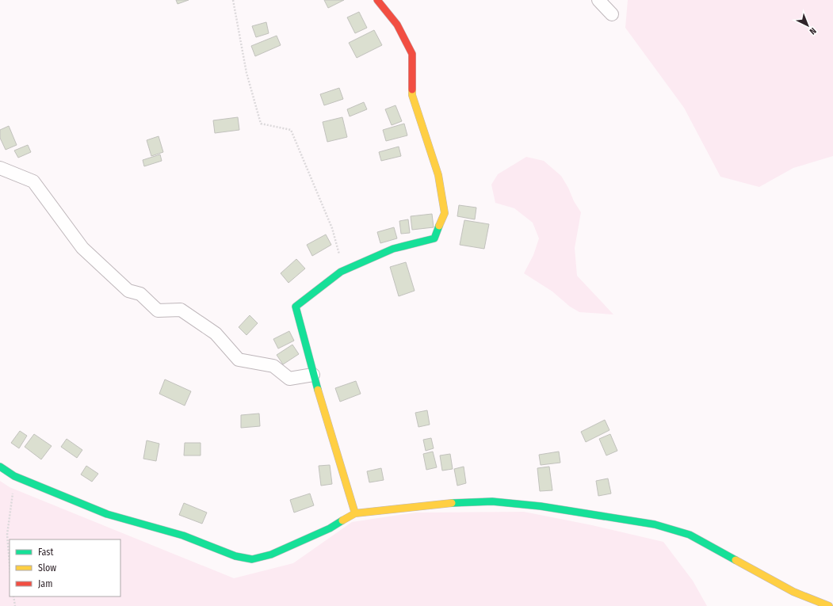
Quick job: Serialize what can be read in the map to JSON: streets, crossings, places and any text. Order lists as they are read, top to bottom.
{
  "legend": ["Fast", "Slow", "Jam"],
  "north": "bottom right"
}
